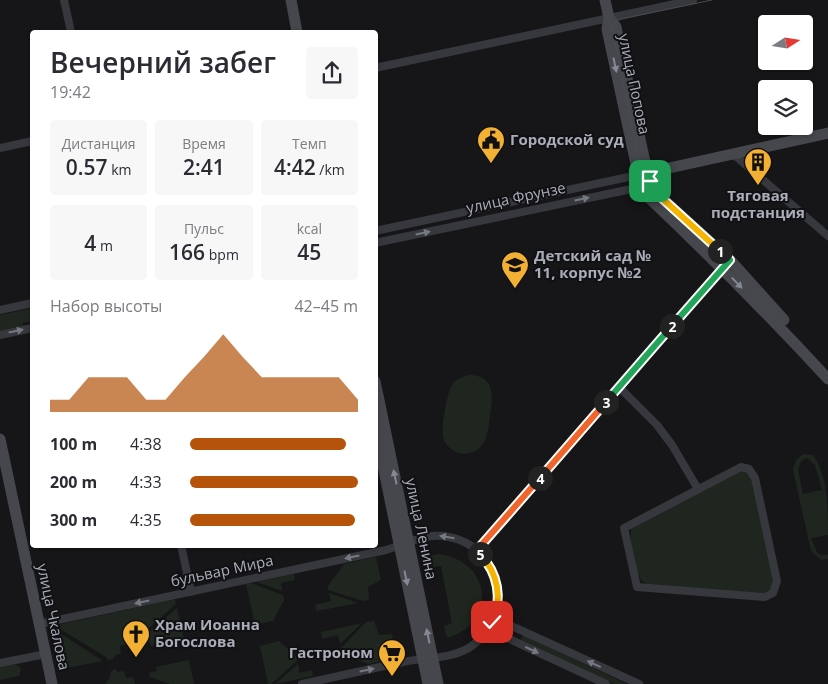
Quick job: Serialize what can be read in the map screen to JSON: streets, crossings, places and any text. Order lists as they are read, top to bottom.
{
  "streets": {
    "street": [
      "улица Попова",
      "улица Фрунзе",
      "улица Ленина",
      "бульвар Мира",
      "улица Чкалова"
    ]
  },
  "crossings": [
    ["улица Попова", "улица Фрунзе"],
    ["улица Ленина", "бульвар Мира"],
    ["бульвар Мира", "улица Чкалова"]
  ],
  "one_way": ["бульвар Мира"],
  "places": {
    "public building": ["Городской суд"],
    "building": ["Тяговая подстанция"],
    "school or university": ["Детский сад № 11, корпус №2"],
    "church": ["Храм Иоанна Богослова"],
    "supermarket": ["Гастроном"]
  },
  "north": "right",
  "page": {
    "heading": ["Вечерний забег", "19:42"],
    "stats": [
      ["Дистанция", "0.57 km"],
      ["Время", "2:41"],
      ["Темп", "4:42 /km"],
      ["4 m"],
      ["Пульс", "166 bpm"],
      ["kcal", "45"]
    ],
    "pins": [
      "1",
      "2",
      "3",
      "4",
      "5"
    ],
    "chart": ["Набор высоты", "42–45 m"],
    "list": [
      {
        "name": "100 m",
        "note": "4:38"
      },
      {
        "name": "200 m",
        "note": "4:33"
      },
      {
        "name": "300 m",
        "note": "4:35"
      }
    ]
  }
}
